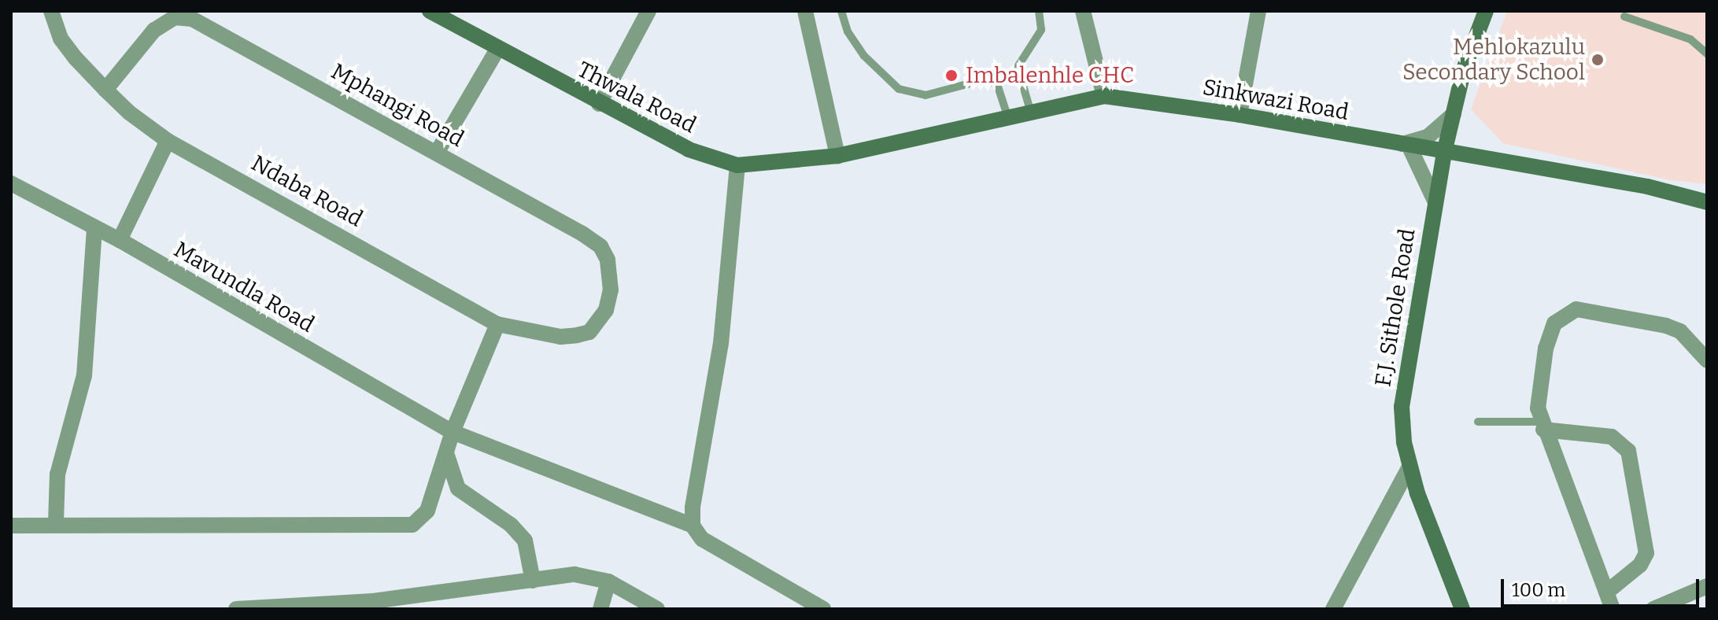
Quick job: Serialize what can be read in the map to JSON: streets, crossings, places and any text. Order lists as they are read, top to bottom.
{
  "streets": {
    "street": [
      "Thwala Road",
      "Sinkwazi Road",
      "Mphangi Road",
      "Ndaba Road",
      "Mavundla Road",
      "F.J. Sithole Road"
    ]
  },
  "crossings": [
    ["Thwala Road", "Sinkwazi Road"],
    ["Sinkwazi Road", "F.J. Sithole Road"],
    ["Mphangi Road", "Ndaba Road"]
  ],
  "places": ["Mehlokazulu Secondary School", "Imbalenhle CHC"],
  "scale_bar": "100 m"
}
